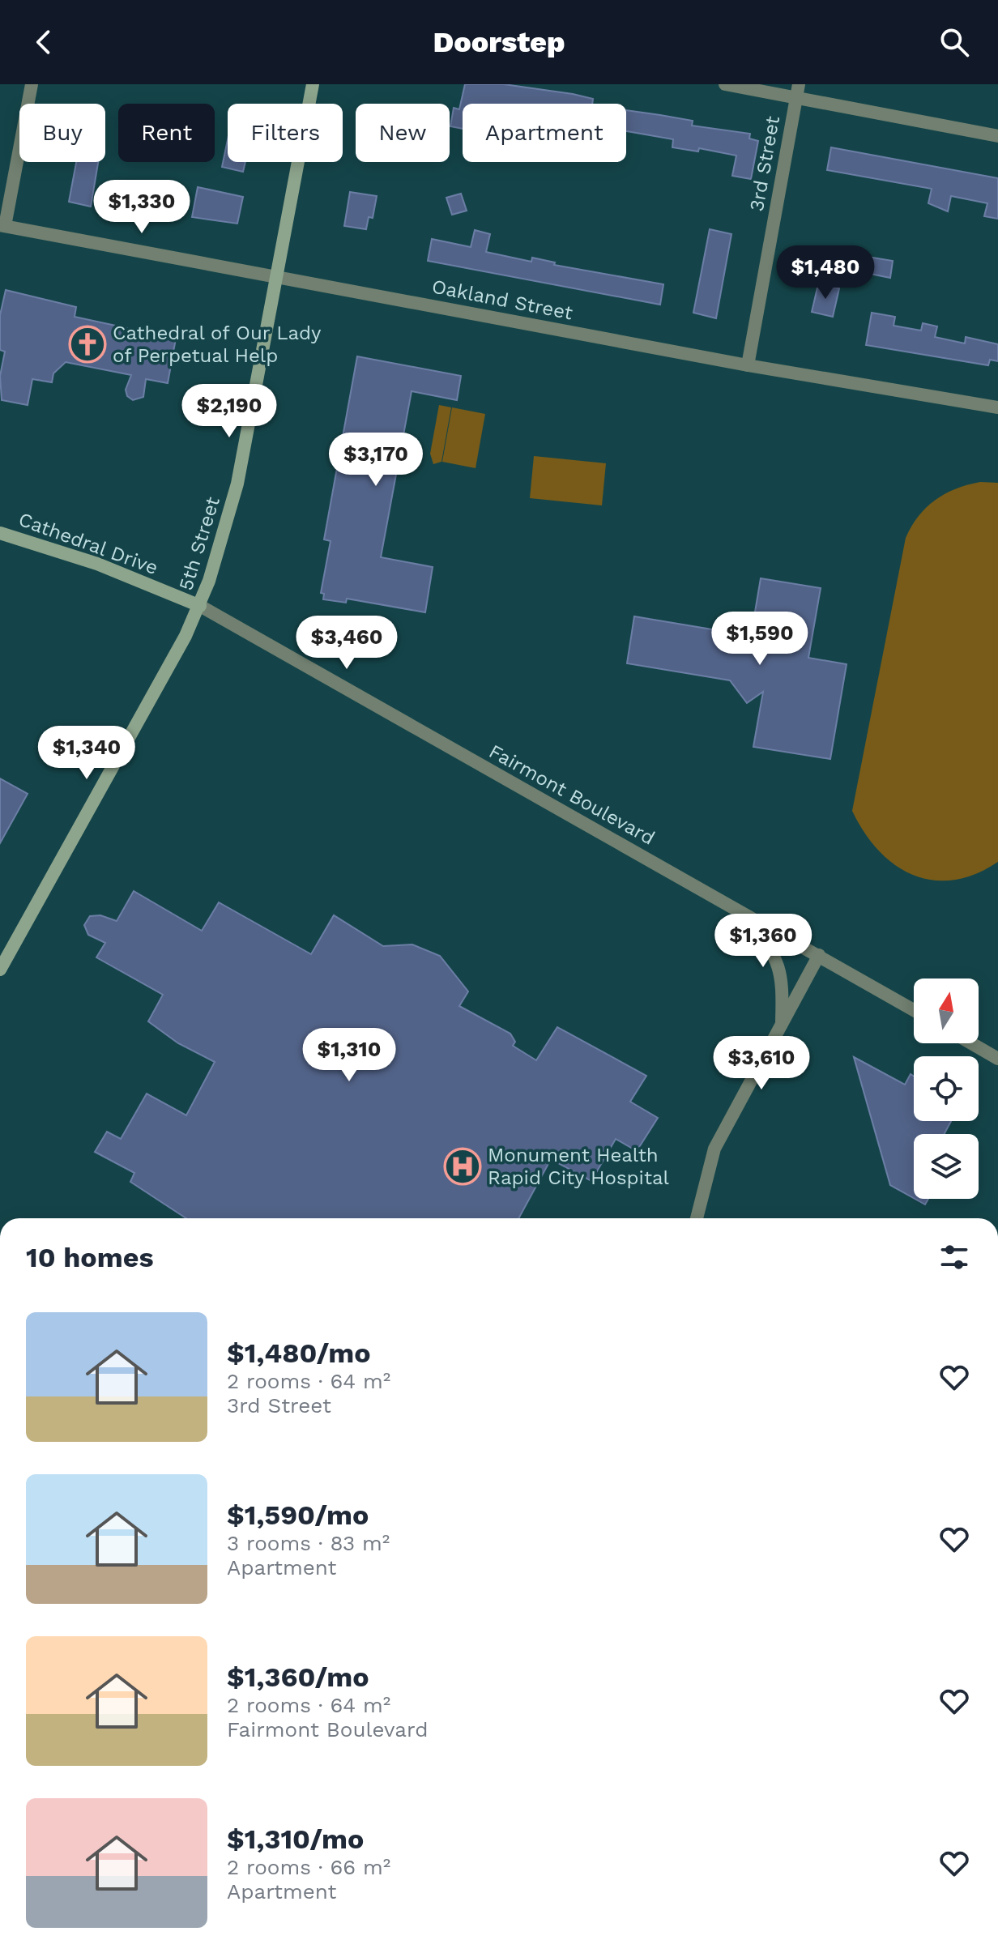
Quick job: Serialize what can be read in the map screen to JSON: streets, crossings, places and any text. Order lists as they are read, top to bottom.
{
  "streets": {
    "main road": ["Cathedral Drive", "5th Street"],
    "street": ["3rd Street", "Oakland Street", "Fairmont Boulevard"]
  },
  "crossings": [
    ["3rd Street", "Oakland Street"],
    ["Oakland Street", "5th Street"],
    ["Cathedral Drive", "5th Street"],
    ["Cathedral Drive", "Fairmont Boulevard"],
    ["5th Street", "Fairmont Boulevard"]
  ],
  "places": {
    "church": ["Cathedral of Our Lady of Perpetual Help"],
    "hospital": ["Monument Health Rapid City Hospital"]
  },
  "north": "top",
  "page": {
    "header": "Doorstep",
    "chip": [
      "Buy",
      "Rent",
      "Filters",
      "New",
      "Apartment"
    ],
    "price": [
      "$1,330",
      "$1,480",
      "$2,190",
      "$3,170",
      "$1,590",
      "$3,460",
      "$1,340",
      "$1,360",
      "$1,310",
      "$3,610"
    ],
    "heading": "10 homes",
    "list": [
      {
        "name": "$1,480/mo",
        "note": "2 rooms · 64 m² · 3rd Street"
      },
      {
        "name": "$1,590/mo",
        "note": "3 rooms · 83 m² · Apartment"
      },
      {
        "name": "$1,360/mo",
        "note": "2 rooms · 64 m² · Fairmont Boulevard"
      },
      {
        "name": "$1,310/mo",
        "note": "2 rooms · 66 m² · Apartment"
      }
    ]
  }
}
